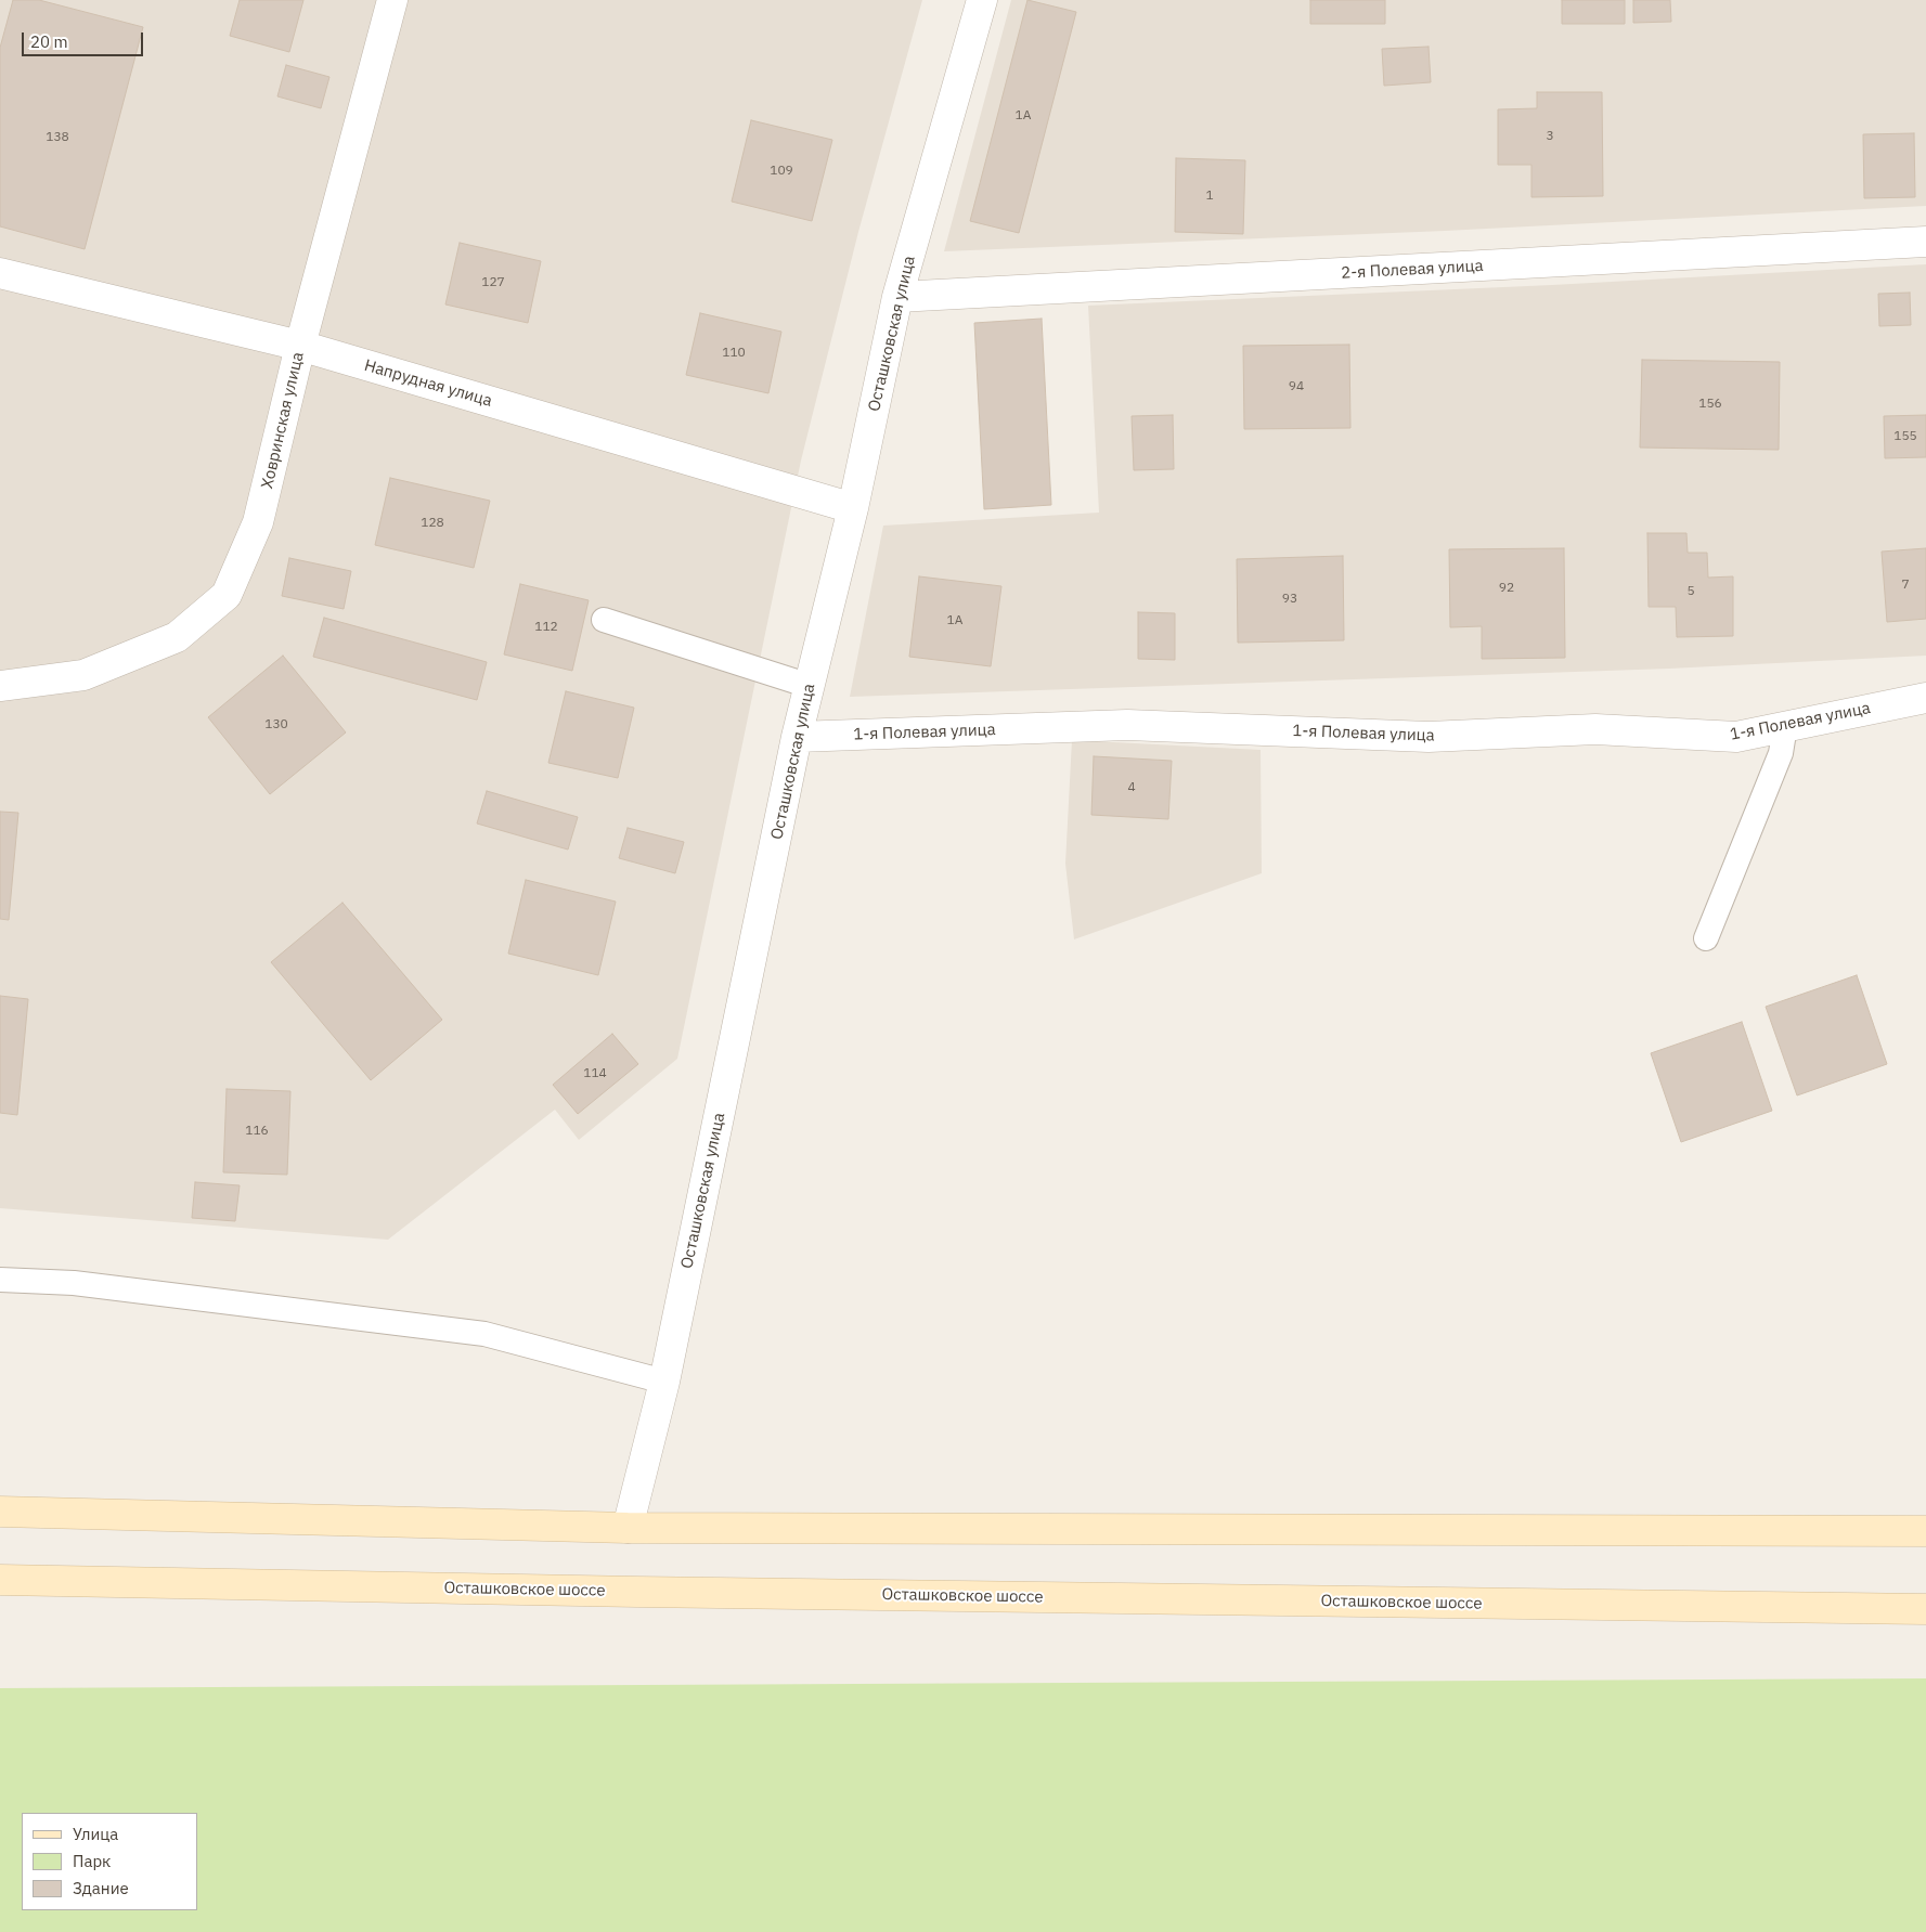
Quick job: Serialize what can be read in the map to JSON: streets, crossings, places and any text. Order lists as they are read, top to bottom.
{
  "streets": {
    "main road": ["Осташковское шоссе"],
    "street": [
      "2-я Полевая улица",
      "Осташковская улица",
      "Напрудная улица",
      "Ховринская улица",
      "1-я Полевая улица"
    ]
  },
  "crossings": [
    ["2-я Полевая улица", "Осташковская улица"],
    ["Осташковская улица", "Напрудная улица"],
    ["Осташковская улица", "1-я Полевая улица"],
    ["Напрудная улица", "Ховринская улица"]
  ],
  "house_numbers": [
    "1А",
    "3",
    "138",
    "109",
    "1",
    "127",
    "110",
    "94",
    "156",
    "155",
    "128",
    "7",
    "92",
    "5",
    "93",
    "1А",
    "112",
    "130",
    "4",
    "114",
    "116"
  ],
  "legend": ["Улица", "Парк", "Здание"],
  "scale_bar": "20 m"
}
